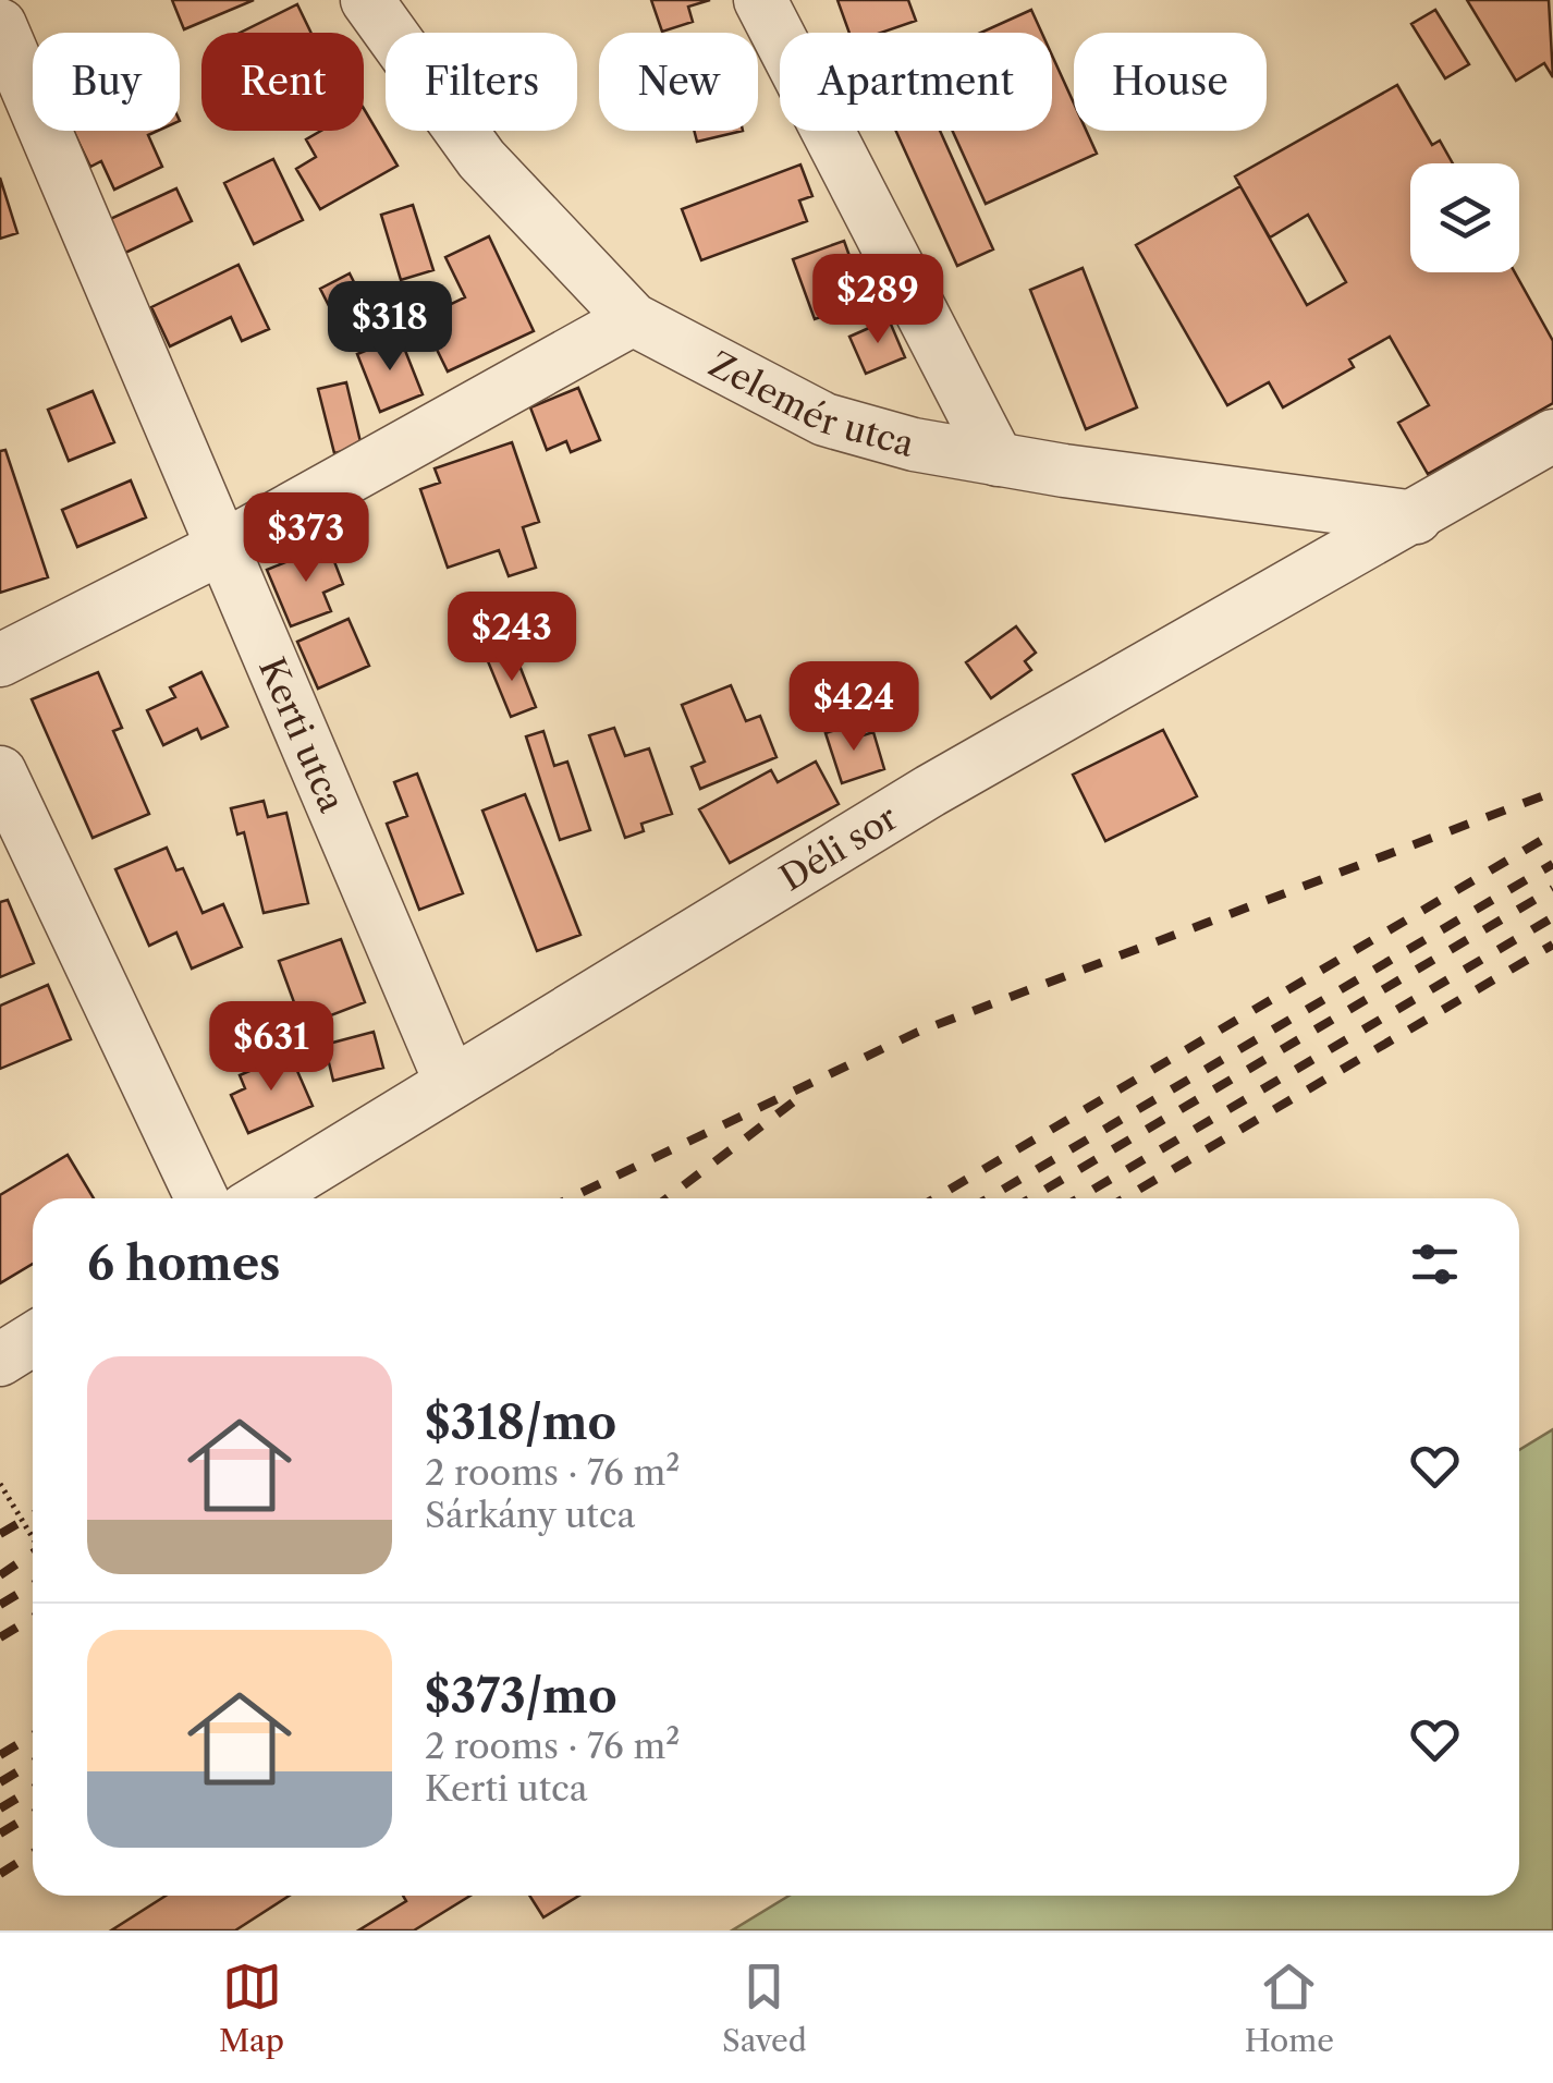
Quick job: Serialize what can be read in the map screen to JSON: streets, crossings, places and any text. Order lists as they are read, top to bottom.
{
  "streets": {
    "street": ["Zelemér utca", "Kerti utca", "Déli sor"]
  },
  "crossings": [
    ["Zelemér utca", "Déli sor"],
    ["Kerti utca", "Déli sor"]
  ],
  "page": {
    "chip": [
      "Buy",
      "Rent",
      "Filters",
      "New",
      "Apartment",
      "House"
    ],
    "price": [
      "$289",
      "$318",
      "$373",
      "$243",
      "$424",
      "$631"
    ],
    "heading": "6 homes",
    "list": [
      {
        "name": "$318/mo",
        "note": "2 rooms · 76 m² · Sárkány utca"
      },
      {
        "name": "$373/mo",
        "note": "2 rooms · 76 m² · Kerti utca"
      }
    ],
    "tabs": ["Map", "Saved", "Home"]
  }
}
